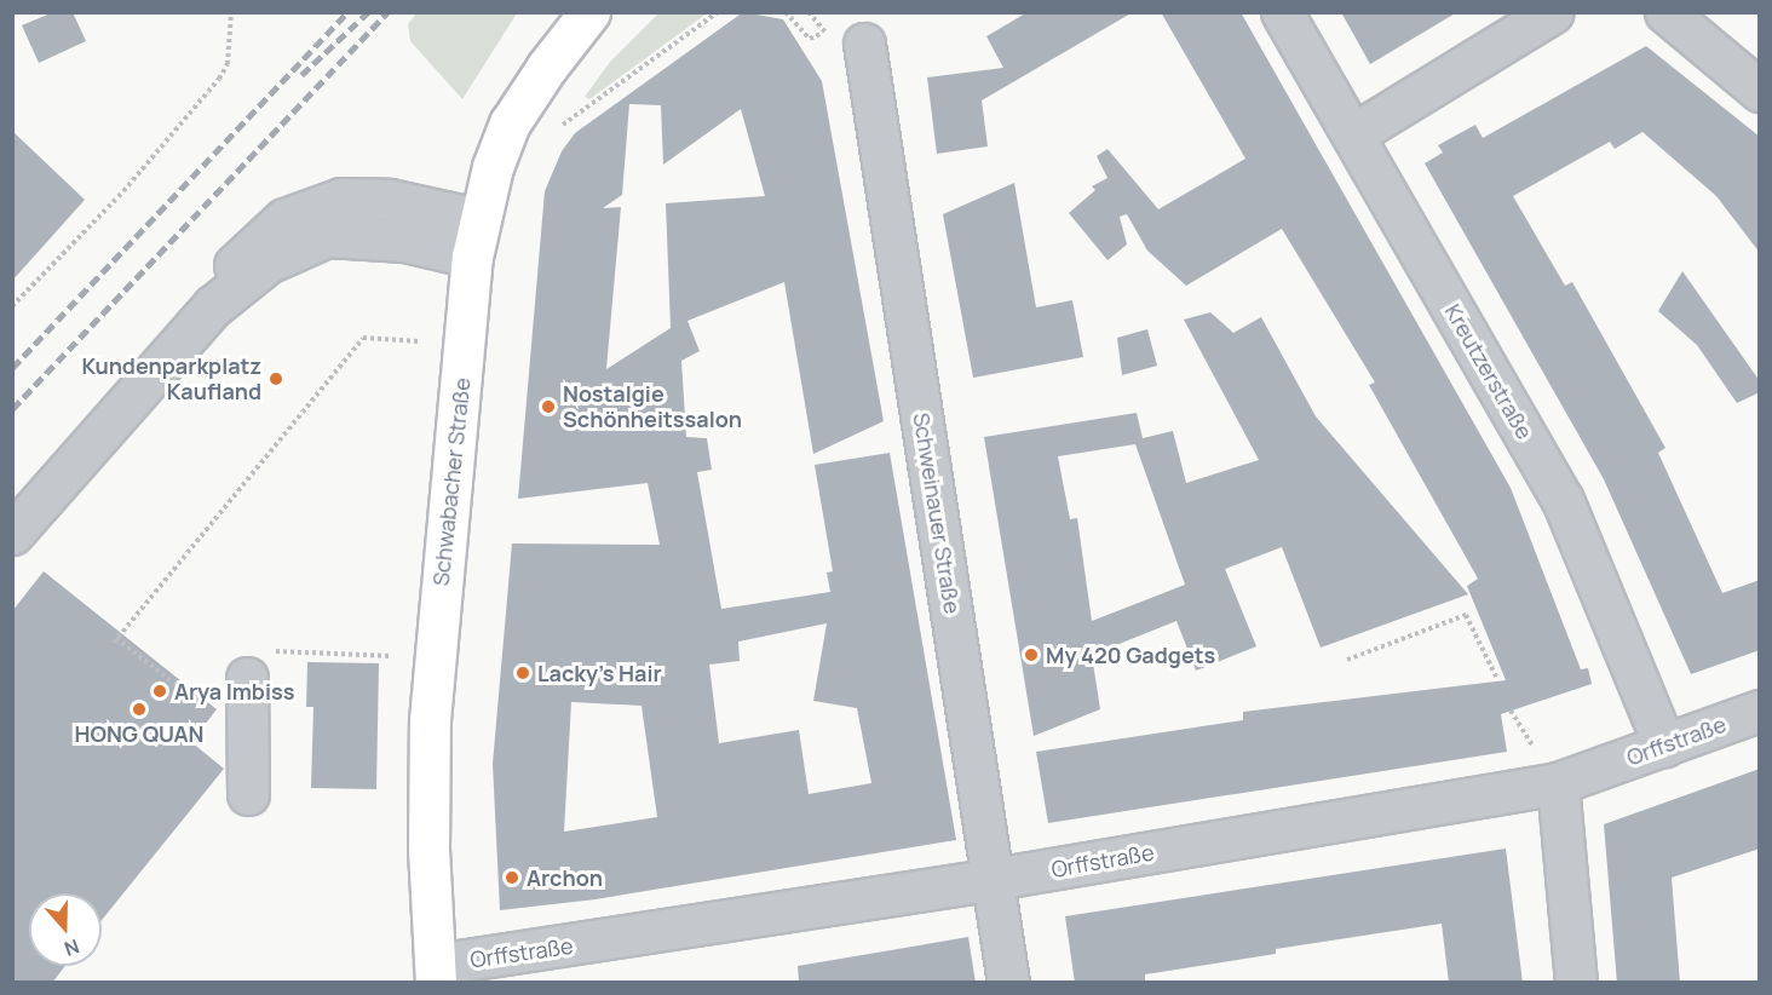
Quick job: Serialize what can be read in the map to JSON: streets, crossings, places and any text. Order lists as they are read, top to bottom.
{
  "streets": {
    "main road": ["Schwabacher Straße"],
    "street": ["Kreutzerstraße", "Schweinauer Straße", "Orffstraße"]
  },
  "crossings": [
    ["Kreutzerstraße", "Orffstraße"],
    ["Schwabacher Straße", "Orffstraße"],
    ["Schweinauer Straße", "Orffstraße"]
  ],
  "places": [
    "Kundenparkplatz Kaufland",
    "Nostalgie Schönheitssalon",
    "My 420 Gadgets",
    "Lacky's Hair",
    "Arya Imbiss",
    "HONG QUAN",
    "Archon"
  ],
  "north": "bottom"
}
